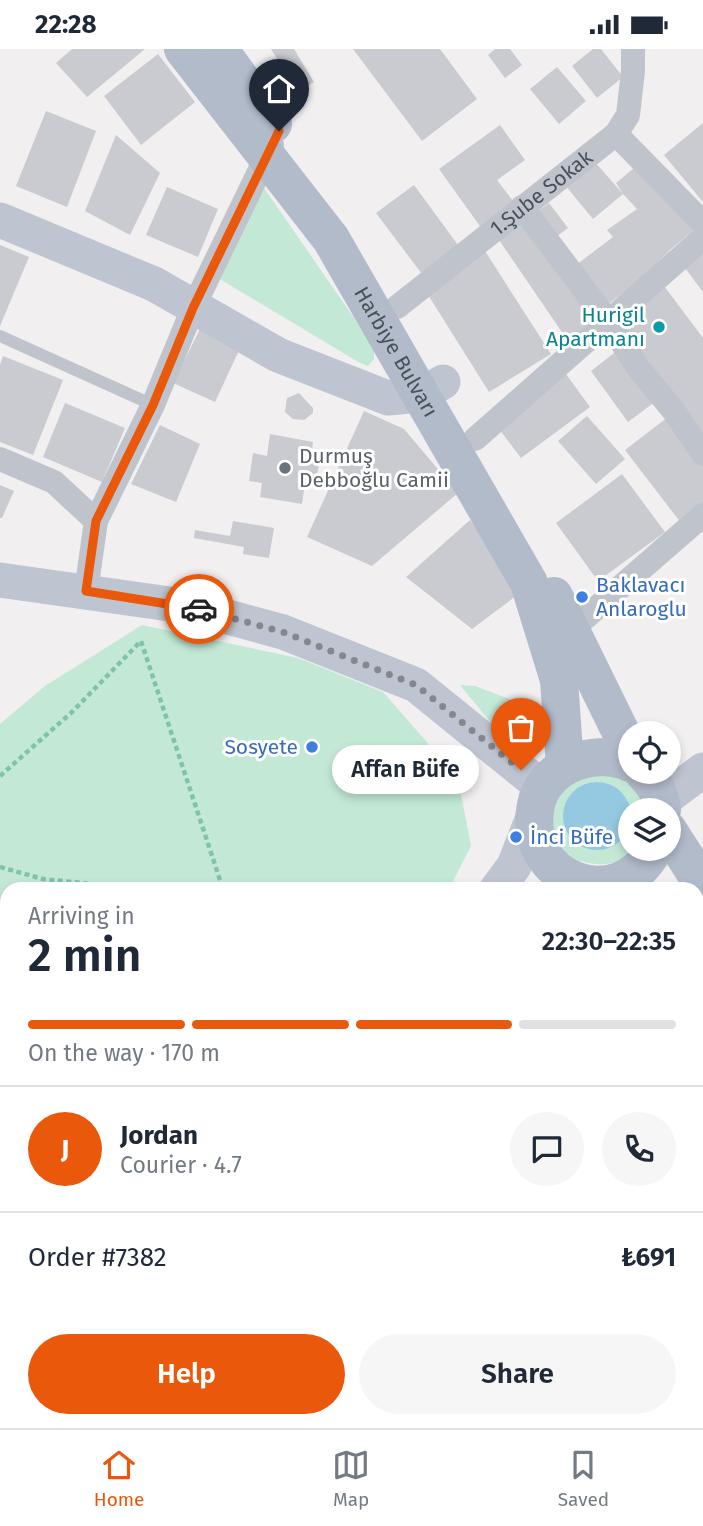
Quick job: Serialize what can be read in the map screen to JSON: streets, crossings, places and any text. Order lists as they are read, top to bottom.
{
  "streets": {
    "main road": ["Harbiye Bulvarı"],
    "street": ["1.Şube Sokak"]
  },
  "crossings": [
    ["1.Şube Sokak", "Harbiye Bulvarı"]
  ],
  "places": [
    "Hurigil Apartmanı",
    "Durmuş Debboğlu Camii",
    "Baklavacı Anlaroglu",
    "Sosyete",
    "Affan Büfe",
    "İnci Büfe"
  ],
  "page": {
    "status": "22:28",
    "bubble": "Affan Büfe",
    "heading": ["2 min", "Arriving in", "22:30–22:35"],
    "panel": [
      "Jordan",
      "Courier · 4.7",
      "Order #7382",
      "₺691"
    ],
    "bar": "On the way · 170 m",
    "round": "J",
    "buttons": ["Help", "Share"],
    "tabs": ["Home", "Map", "Saved"]
  }
}
